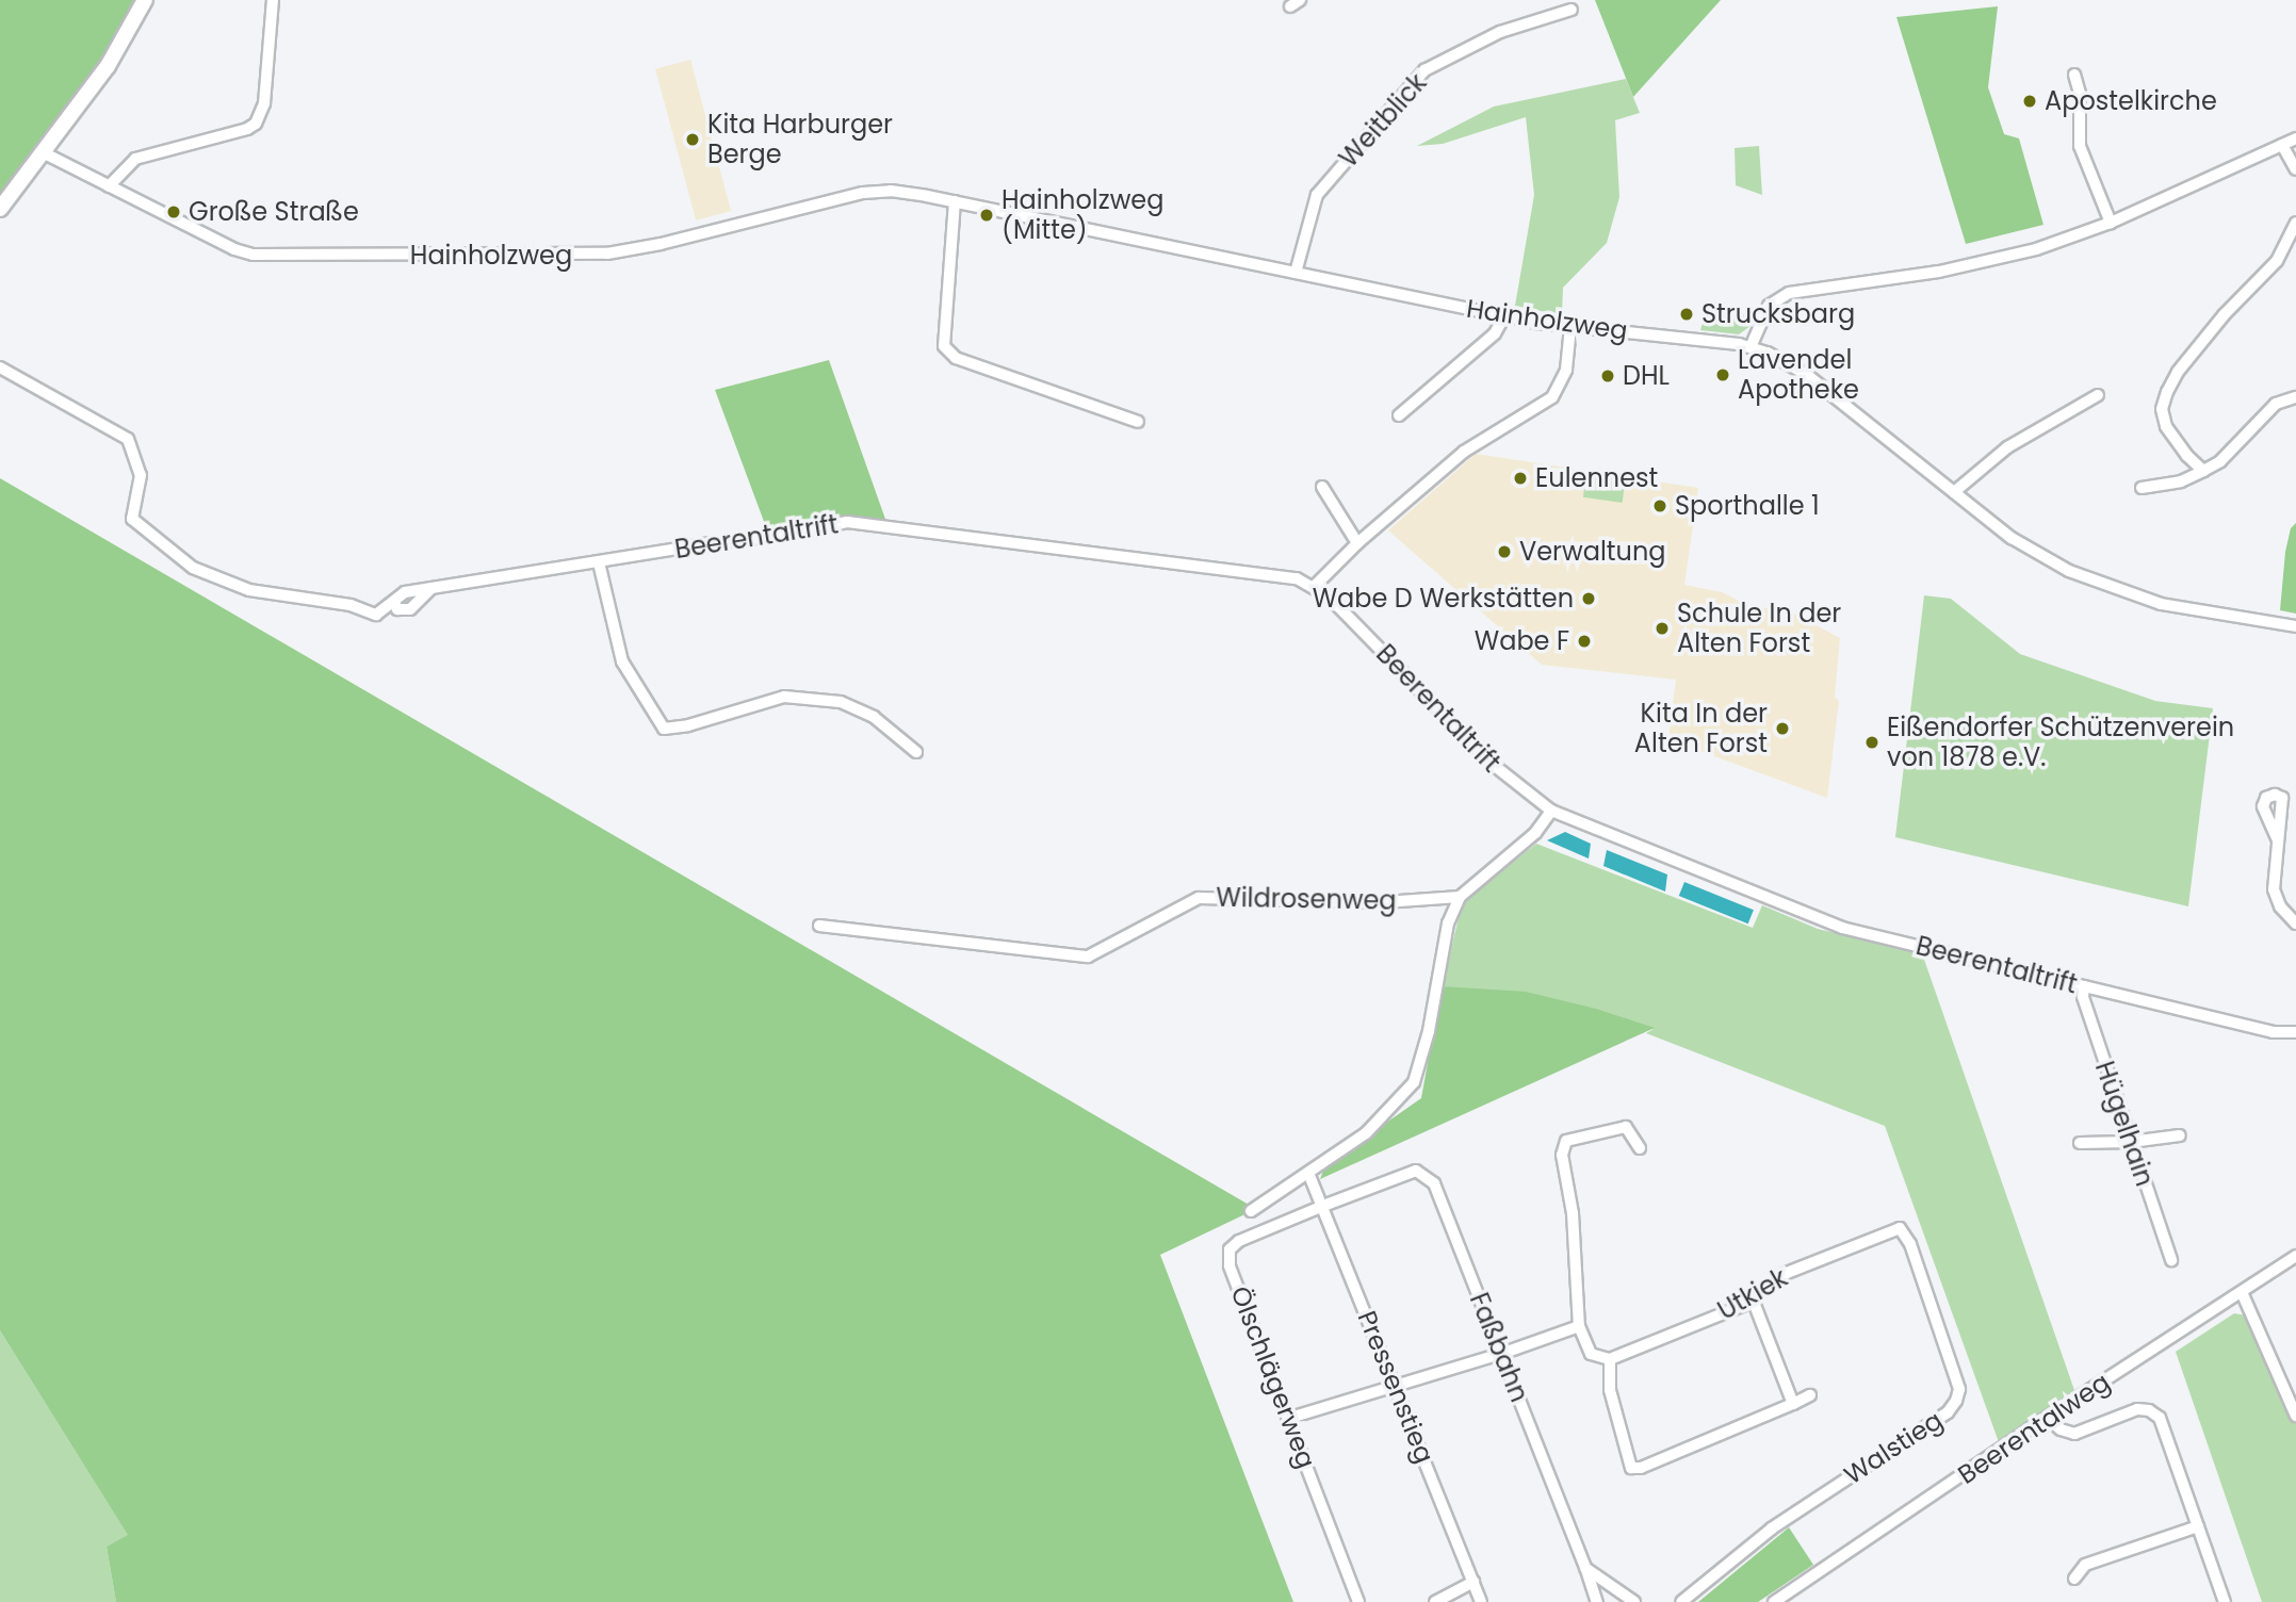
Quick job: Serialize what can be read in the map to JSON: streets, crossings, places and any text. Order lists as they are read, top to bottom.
{
  "streets": {
    "street": [
      "Weitblick",
      "Hainholzweg",
      "Beerentaltrift",
      "Wildrosenweg",
      "Hügelhain",
      "Utkiek",
      "Faßbahn",
      "Ölschlägerweg",
      "Pressenstieg",
      "Beerentalweg",
      "Walstieg"
    ]
  },
  "crossings": [
    ["Weitblick", "Hainholzweg"],
    ["Beerentaltrift", "Hügelhain"],
    ["Utkiek", "Walstieg"],
    ["Faßbahn", "Ölschlägerweg"],
    ["Faßbahn", "Pressenstieg"],
    ["Ölschlägerweg", "Pressenstieg"]
  ],
  "places": [
    "Apostelkirche",
    "Kita Harburger Berge",
    "Große Straße",
    "Hainholzweg (Mitte)",
    "Strucksbarg",
    "Lavendel Apotheke",
    "DHL",
    "Eulennest",
    "Sporthalle 1",
    "Verwaltung",
    "Wabe D Werkstätten",
    "Schule In der Alten Forst",
    "Wabe F",
    "Kita In der Alten Forst",
    "Eißendorfer Schützenverein von 1878 e.V."
  ]
}
